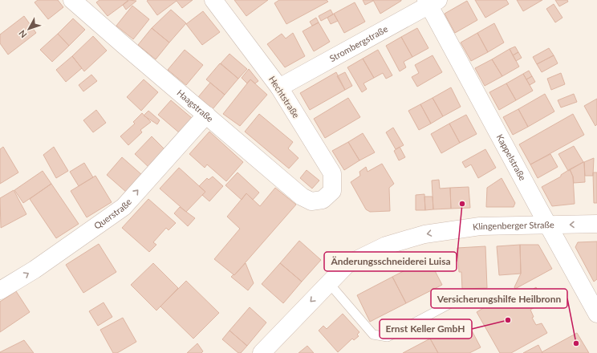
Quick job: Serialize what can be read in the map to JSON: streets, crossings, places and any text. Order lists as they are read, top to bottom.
{
  "streets": {
    "street": [
      "Strombergstraße",
      "Hechtstraße",
      "Haagstraße",
      "Kappelstraße",
      "Querstraße",
      "Klingenberger Straße"
    ]
  },
  "crossings": [
    ["Strombergstraße", "Hechtstraße"],
    ["Strombergstraße", "Kappelstraße"],
    ["Hechtstraße", "Haagstraße"],
    ["Haagstraße", "Querstraße"],
    ["Kappelstraße", "Klingenberger Straße"]
  ],
  "one_way": ["Querstraße", "Klingenberger Straße"],
  "places": ["Änderungsschneiderei Luisa", "Ernst Keller GmbH", "Versicherungshilfe Heilbronn"],
  "north": "bottom left"
}
